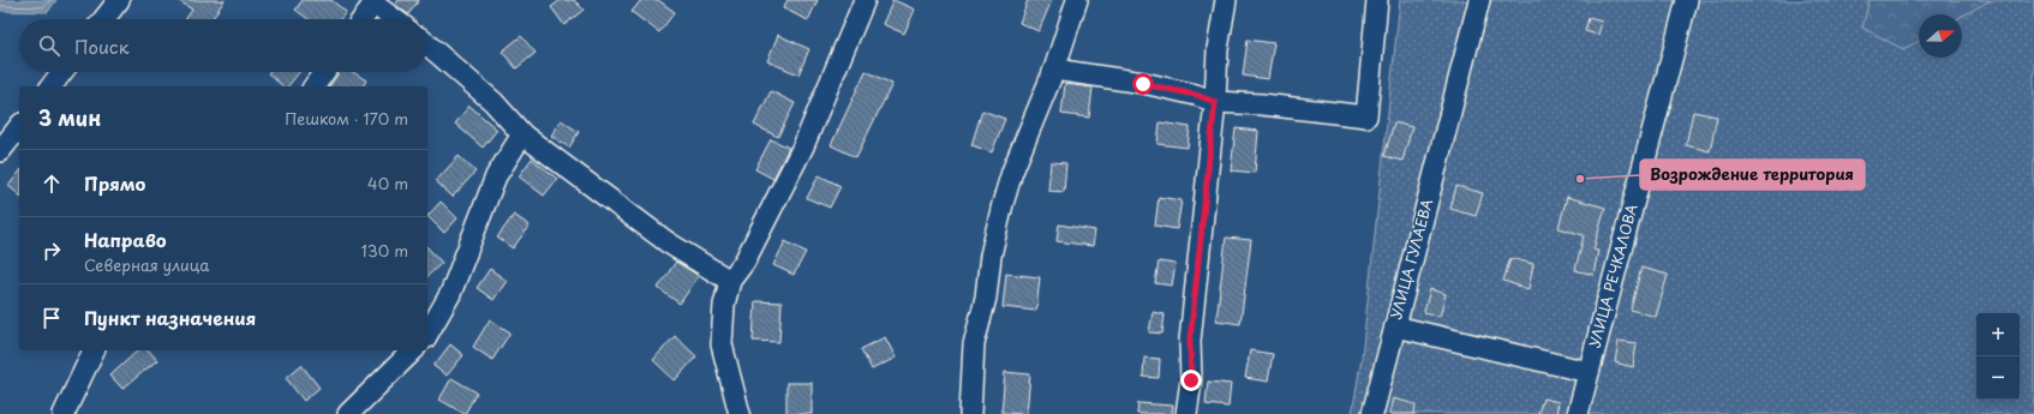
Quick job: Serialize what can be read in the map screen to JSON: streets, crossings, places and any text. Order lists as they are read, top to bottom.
{
  "streets": {
    "street": ["УЛИЦА ГУЛАЕВА", "УЛИЦА РЕЧКАЛОВА"]
  },
  "crossings": [
    ["УЛИЦА ГУЛАЕВА", "УЛИЦА РЕЧКАЛОВА"]
  ],
  "places": ["Возрождение территория"],
  "north": "right",
  "page": {
    "search": "Поиск",
    "heading": ["3 мин", "Пешком · 170 m"],
    "list": [
      ["Прямо", "40 m"],
      ["Направо", "Северная улица", "130 m"],
      "Пункт назначения"
    ],
    "map_buttons": ["+", "−"]
  }
}
